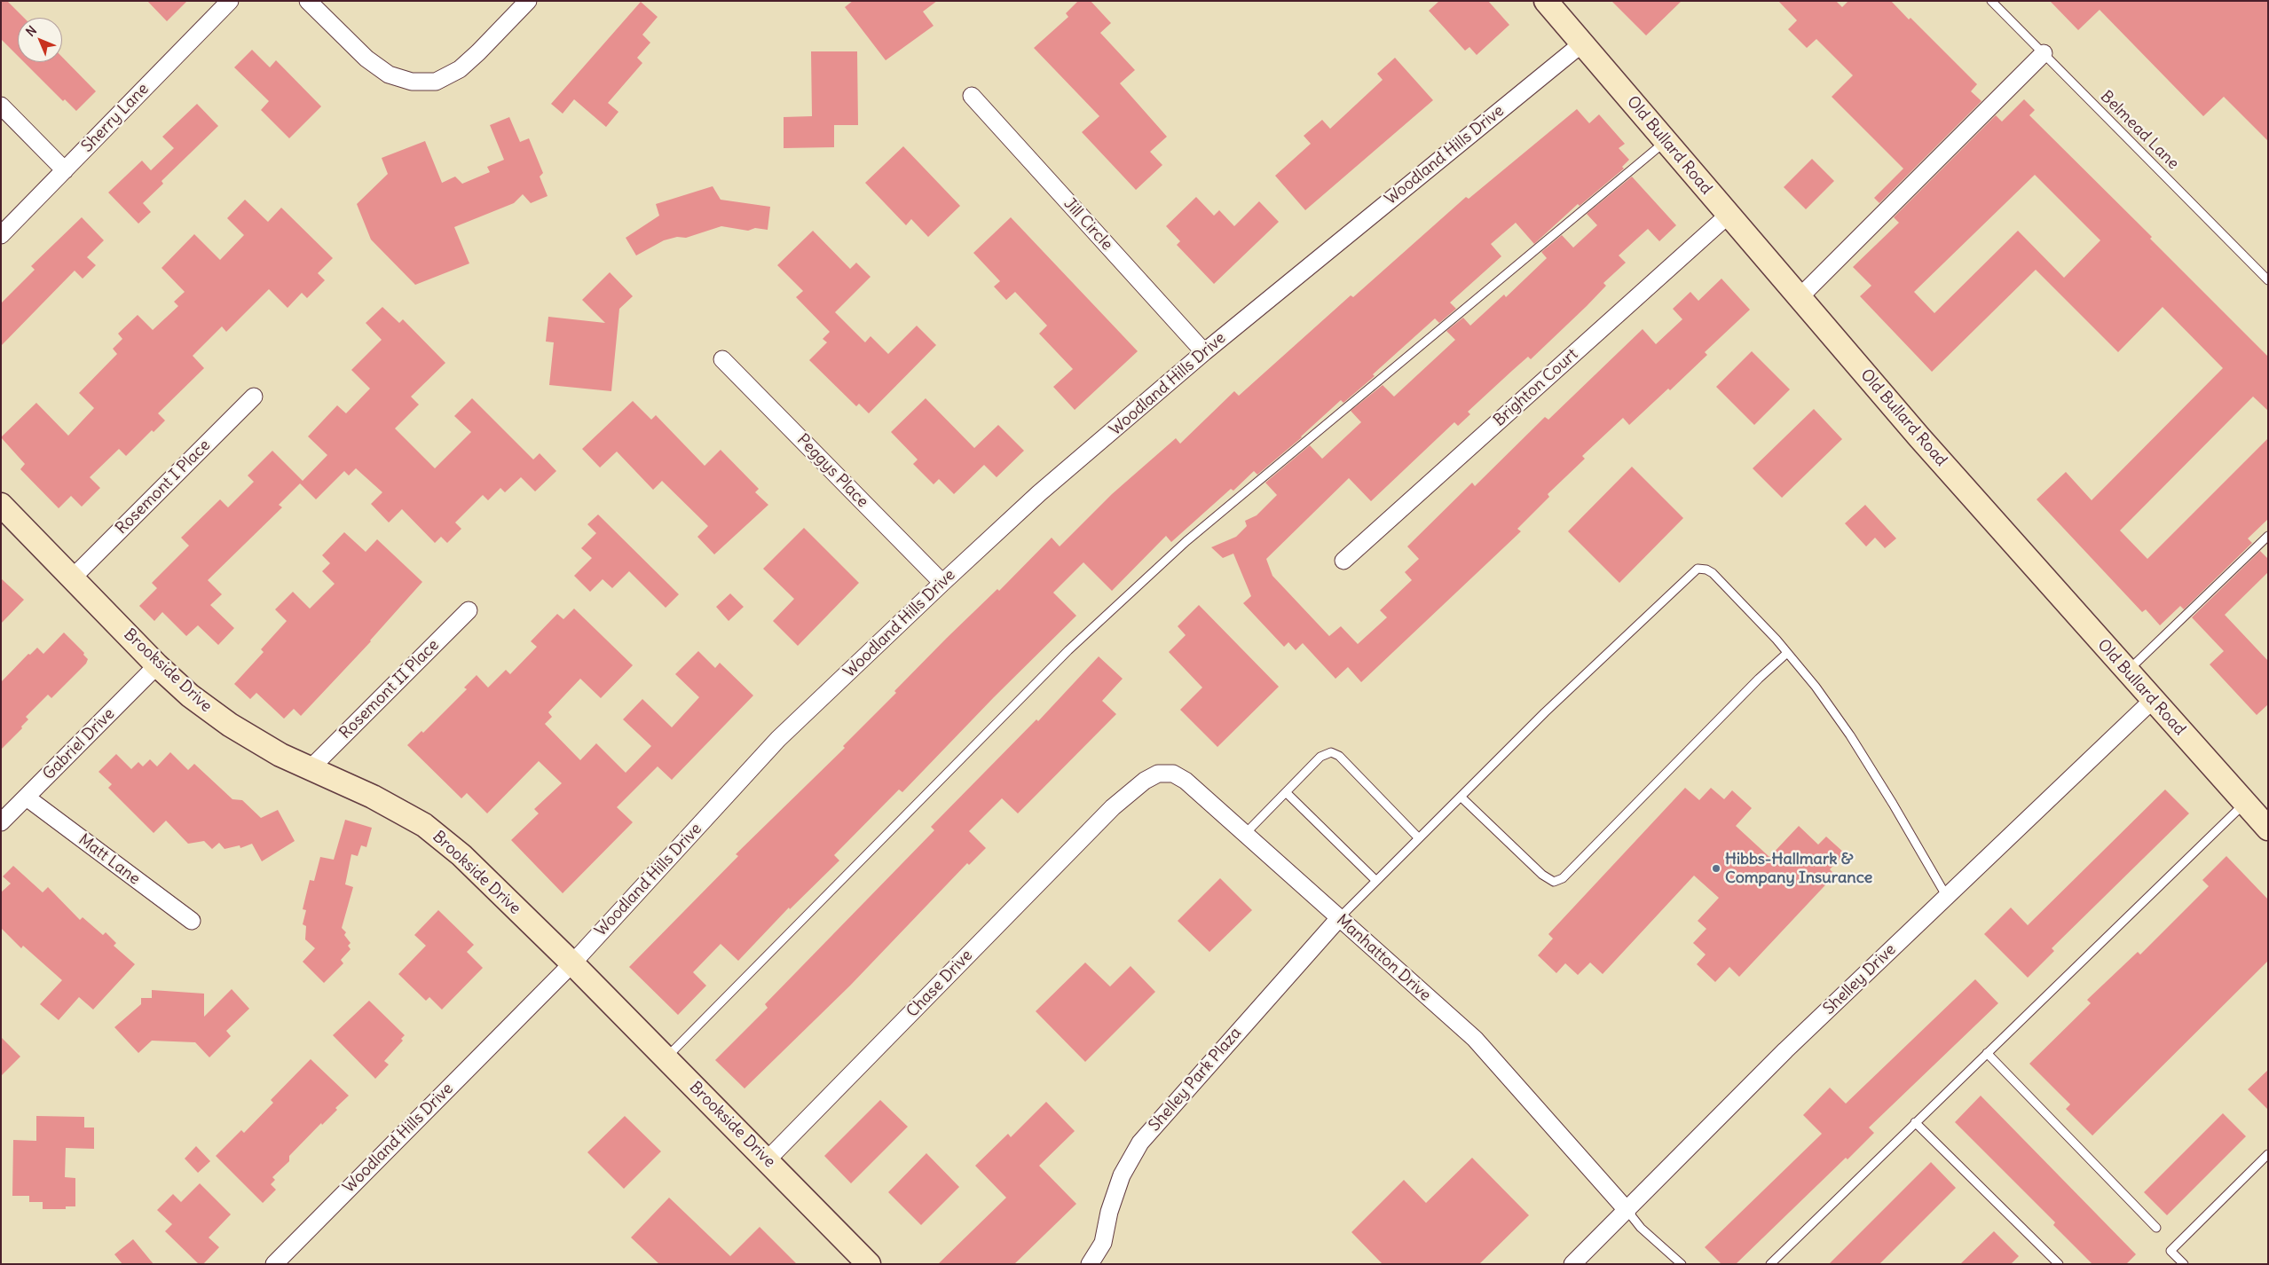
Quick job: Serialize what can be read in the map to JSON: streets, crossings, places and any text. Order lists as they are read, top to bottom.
{
  "streets": {
    "street": [
      "Sherry Lane",
      "Old Bullard Road",
      "Woodland Hills Drive",
      "Jill Circle",
      "Brighton Court",
      "Peggys Place",
      "Rosemont I Place",
      "Brookside Drive",
      "Rosemont II Place",
      "Gabriel Drive",
      "Matt Lane",
      "Manhatton Drive",
      "Shelley Drive",
      "Chase Drive",
      "Shelley Park Plaza"
    ],
    "lane": ["Belmead Lane"]
  },
  "crossings": [
    ["Old Bullard Road", "Woodland Hills Drive"],
    ["Old Bullard Road", "Brighton Court"],
    ["Old Bullard Road", "Shelley Drive"],
    ["Woodland Hills Drive", "Jill Circle"],
    ["Woodland Hills Drive", "Peggys Place"],
    ["Woodland Hills Drive", "Brookside Drive"],
    ["Rosemont I Place", "Brookside Drive"],
    ["Brookside Drive", "Rosemont II Place"],
    ["Brookside Drive", "Gabriel Drive"],
    ["Brookside Drive", "Chase Drive"],
    ["Gabriel Drive", "Matt Lane"],
    ["Manhatton Drive", "Shelley Drive"],
    ["Manhatton Drive", "Chase Drive"],
    ["Manhatton Drive", "Shelley Park Plaza"]
  ],
  "places": ["Hibbs-Hallmark & Company Insurance"],
  "north": "top left"
}
